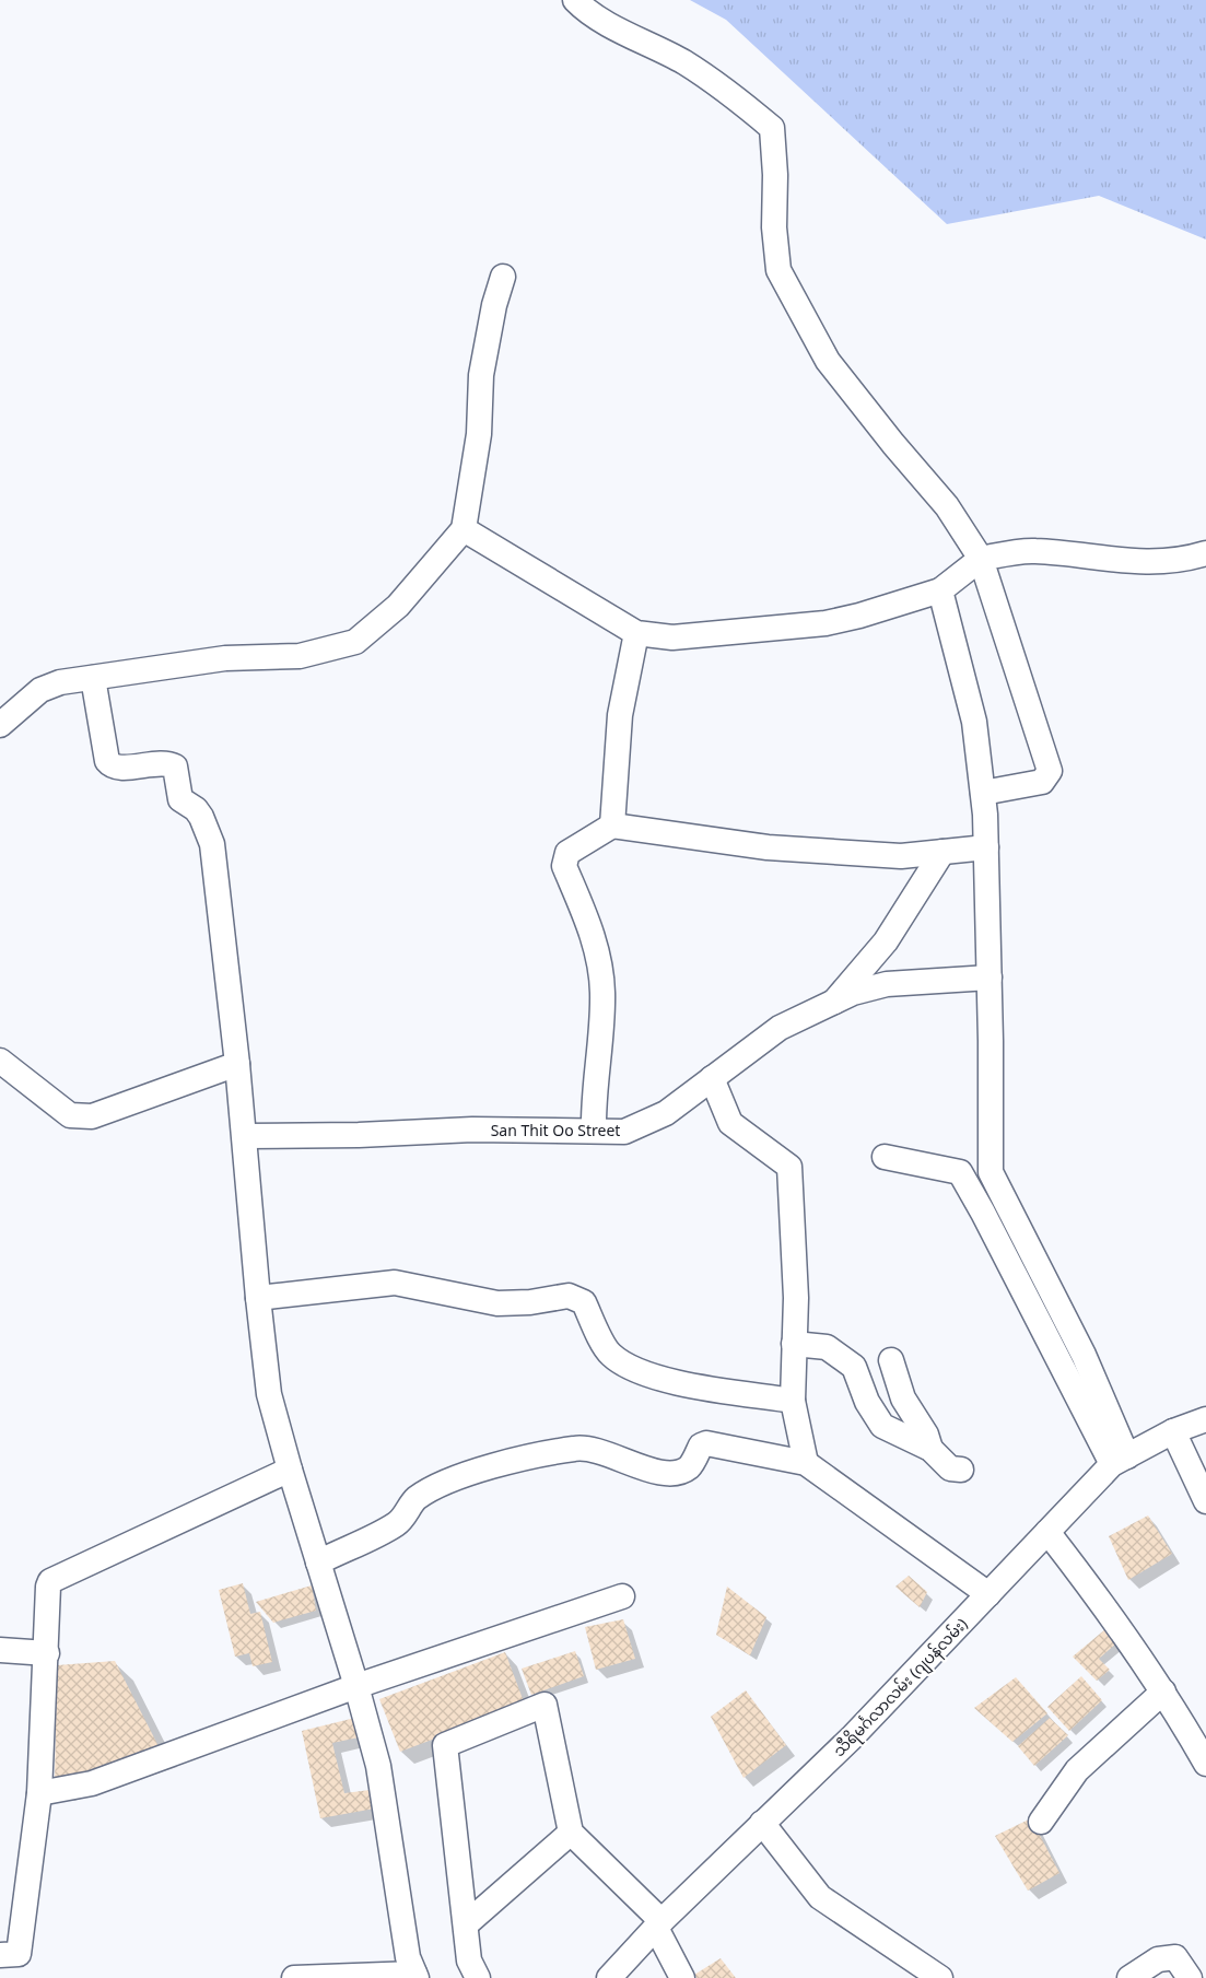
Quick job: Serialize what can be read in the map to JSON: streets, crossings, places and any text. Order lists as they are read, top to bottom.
{
  "streets": {
    "street": ["San Thit Oo Street", "သီရိမင်္ဂလာလမ်း (ဂျပန်လမ်း)"]
  }
}
